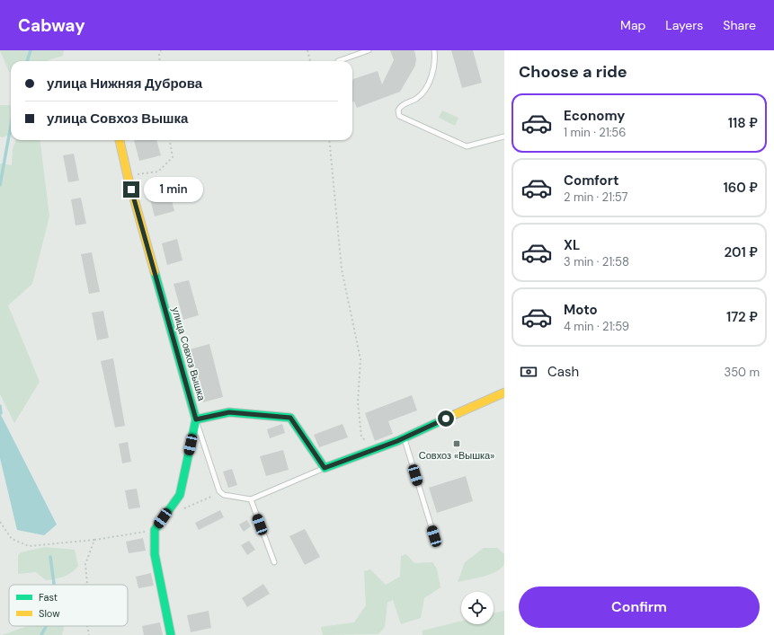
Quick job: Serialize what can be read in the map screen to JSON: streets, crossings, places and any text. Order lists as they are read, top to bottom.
{
  "streets": {
    "street": ["улица Совхоз Вышка"]
  },
  "places": {
    "transit": ["Совхоз «Вышка»"]
  },
  "legend": ["Fast", "Slow"],
  "page": {
    "header": "Cabway",
    "nav": ["Map", "Layers", "Share"],
    "heading": "Choose a ride",
    "banner": ["улица Нижняя Дуброва", "улица Совхоз Вышка"],
    "list": [
      {
        "name": "Economy",
        "note": "1 min · 21:56",
        "value": "118 ₽"
      },
      {
        "name": "Comfort",
        "note": "2 min · 21:57",
        "value": "160 ₽"
      },
      {
        "name": "XL",
        "note": "3 min · 21:58",
        "value": "201 ₽"
      },
      {
        "name": "Moto",
        "note": "4 min · 21:59",
        "value": "172 ₽"
      }
    ],
    "bubble": "1 min",
    "pay": ["Cash", "350 m"],
    "buttons": "Confirm"
  }
}
